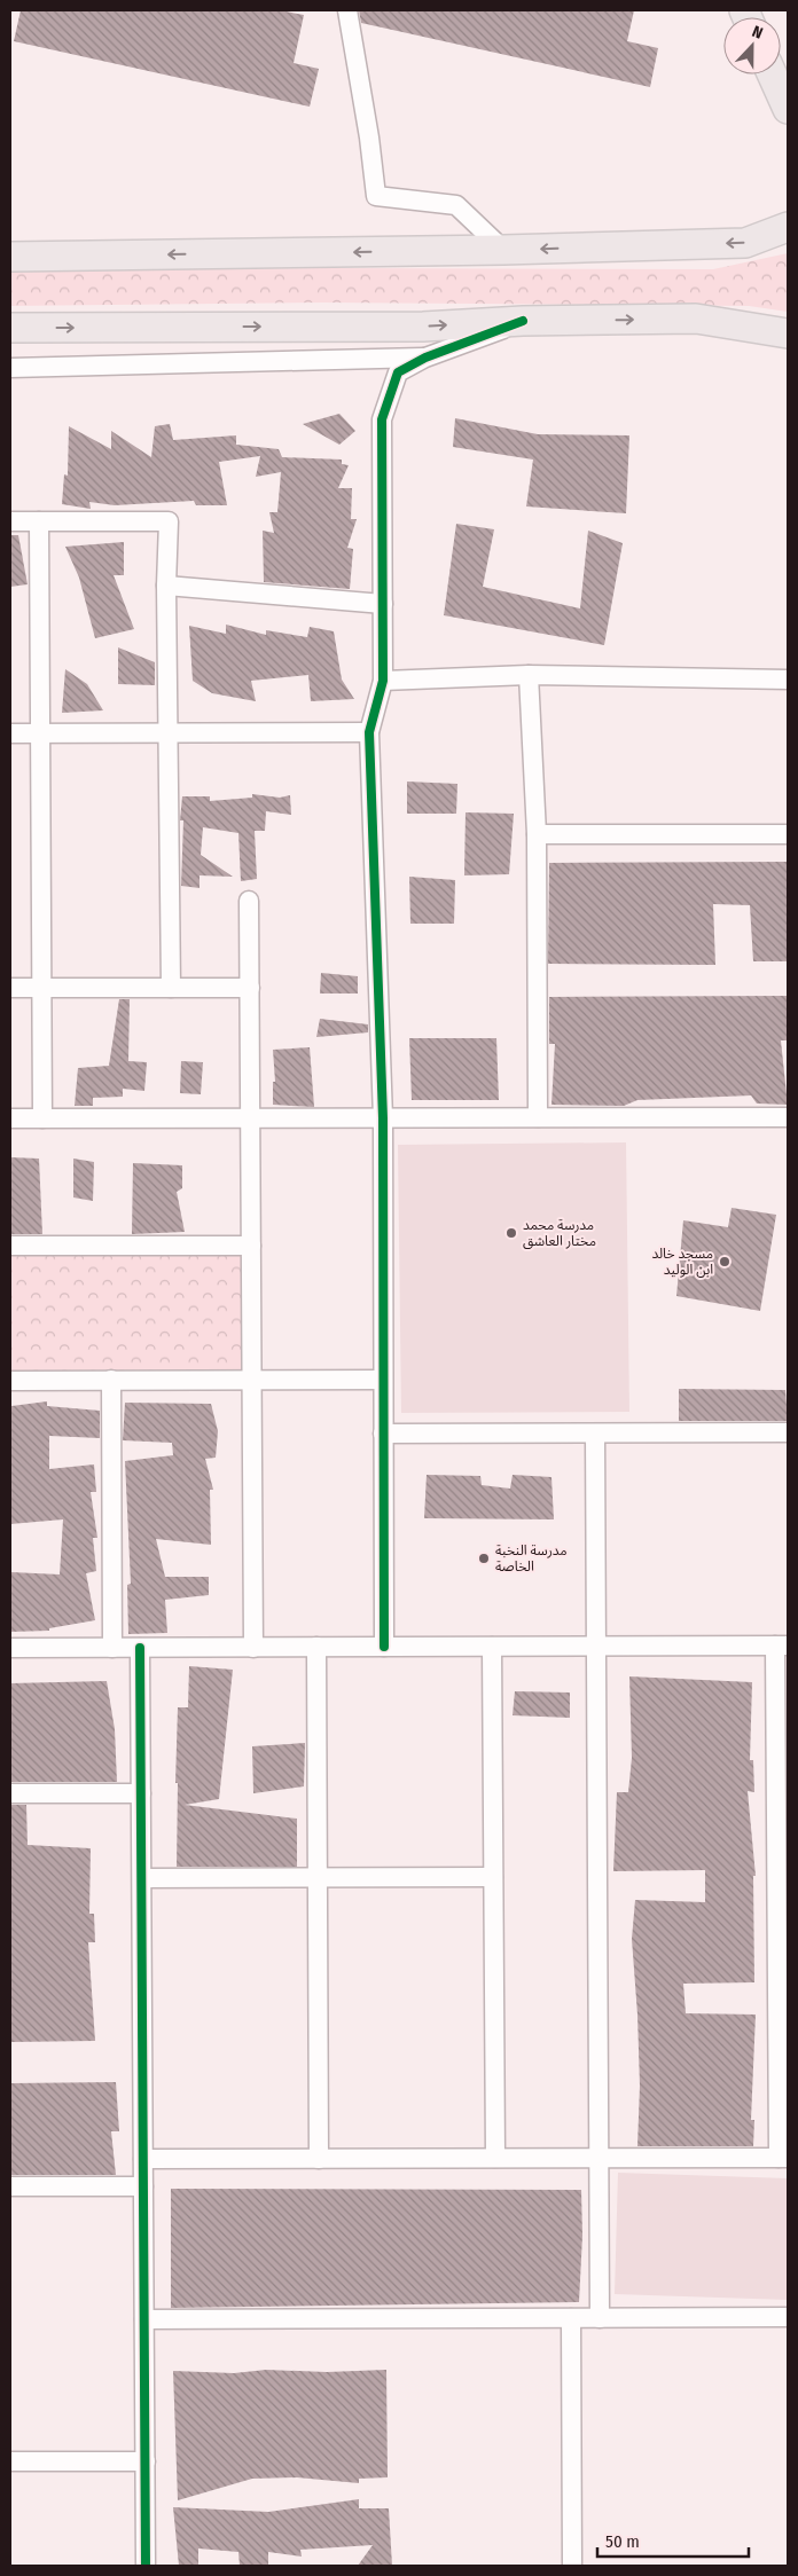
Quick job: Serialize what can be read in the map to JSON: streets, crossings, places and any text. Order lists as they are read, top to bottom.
{
  "places": ["مدرسة محمد مختار العاشق", "مسجد خالد ابن الوليد", "مدرسة النخبة الخاصة"],
  "scale_bar": "50 m",
  "north": "top"
}
